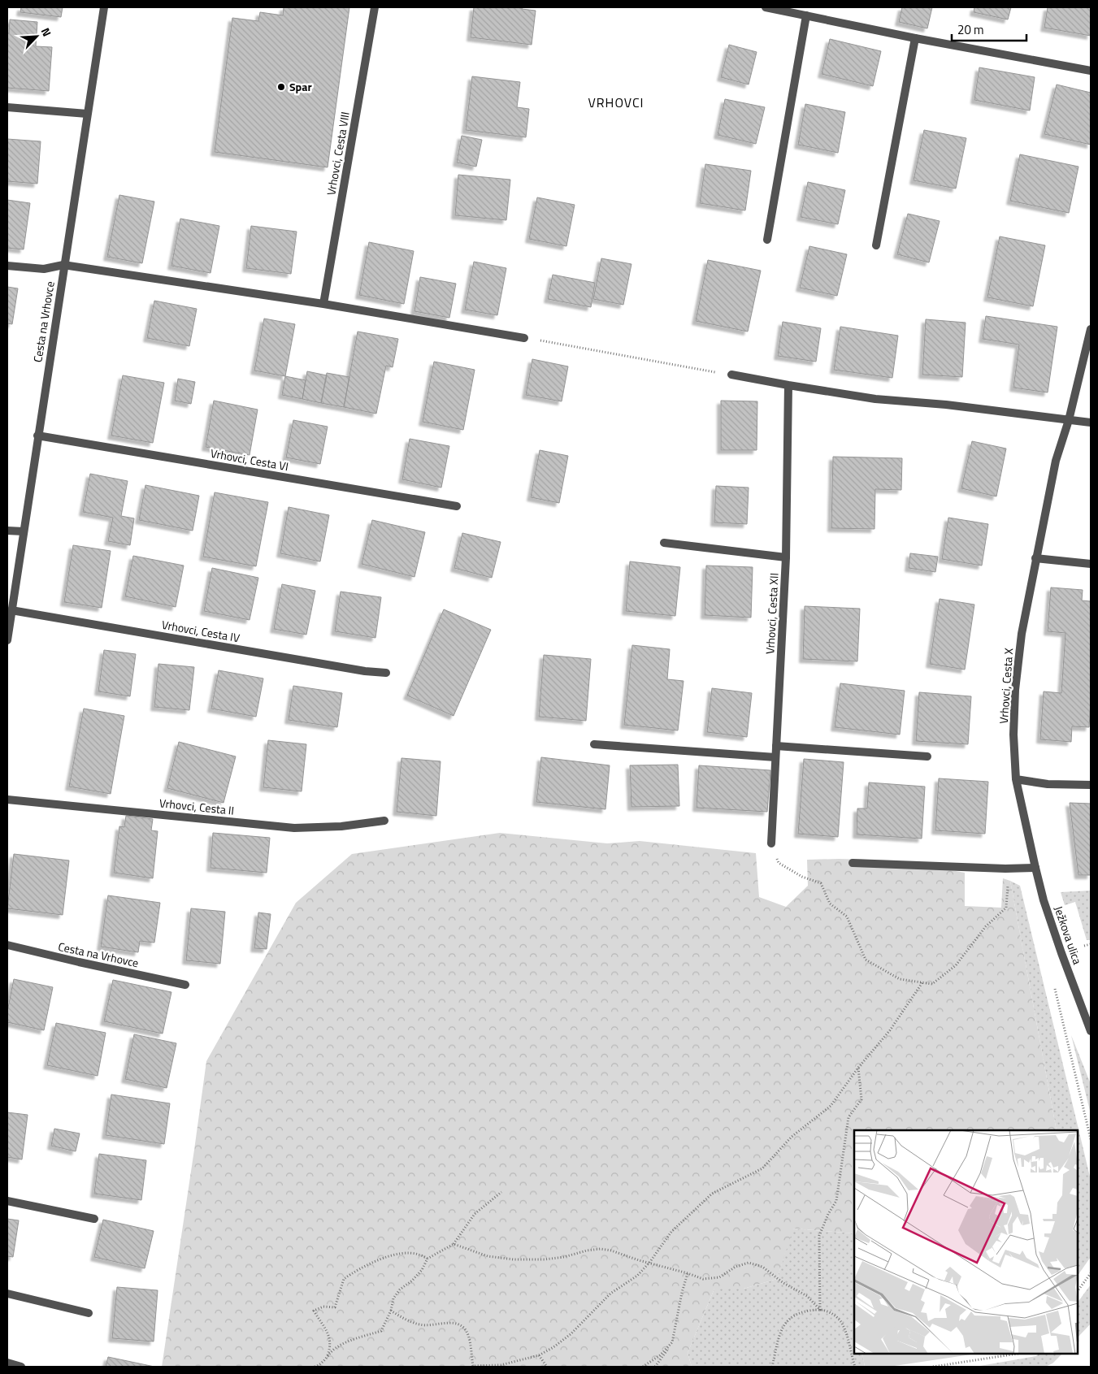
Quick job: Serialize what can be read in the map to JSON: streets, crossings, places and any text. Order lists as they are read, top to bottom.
{
  "streets": {
    "street": [
      "Vrhovci, Cesta VIII",
      "Cesta na Vrhovce",
      "Vrhovci, Cesta VI",
      "Vrhovci, Cesta XII",
      "Vrhovci, Cesta IV",
      "Vrhovci, Cesta X",
      "Vrhovci, Cesta II",
      "Ježkova ulica"
    ]
  },
  "crossings": [
    ["Cesta na Vrhovce", "Vrhovci, Cesta VI"],
    ["Cesta na Vrhovce", "Vrhovci, Cesta IV"],
    ["Vrhovci, Cesta X", "Ježkova ulica"]
  ],
  "districts": ["VRHOVCI"],
  "places": ["Spar"],
  "scale_bar": "20 m",
  "north": "top right"
}
